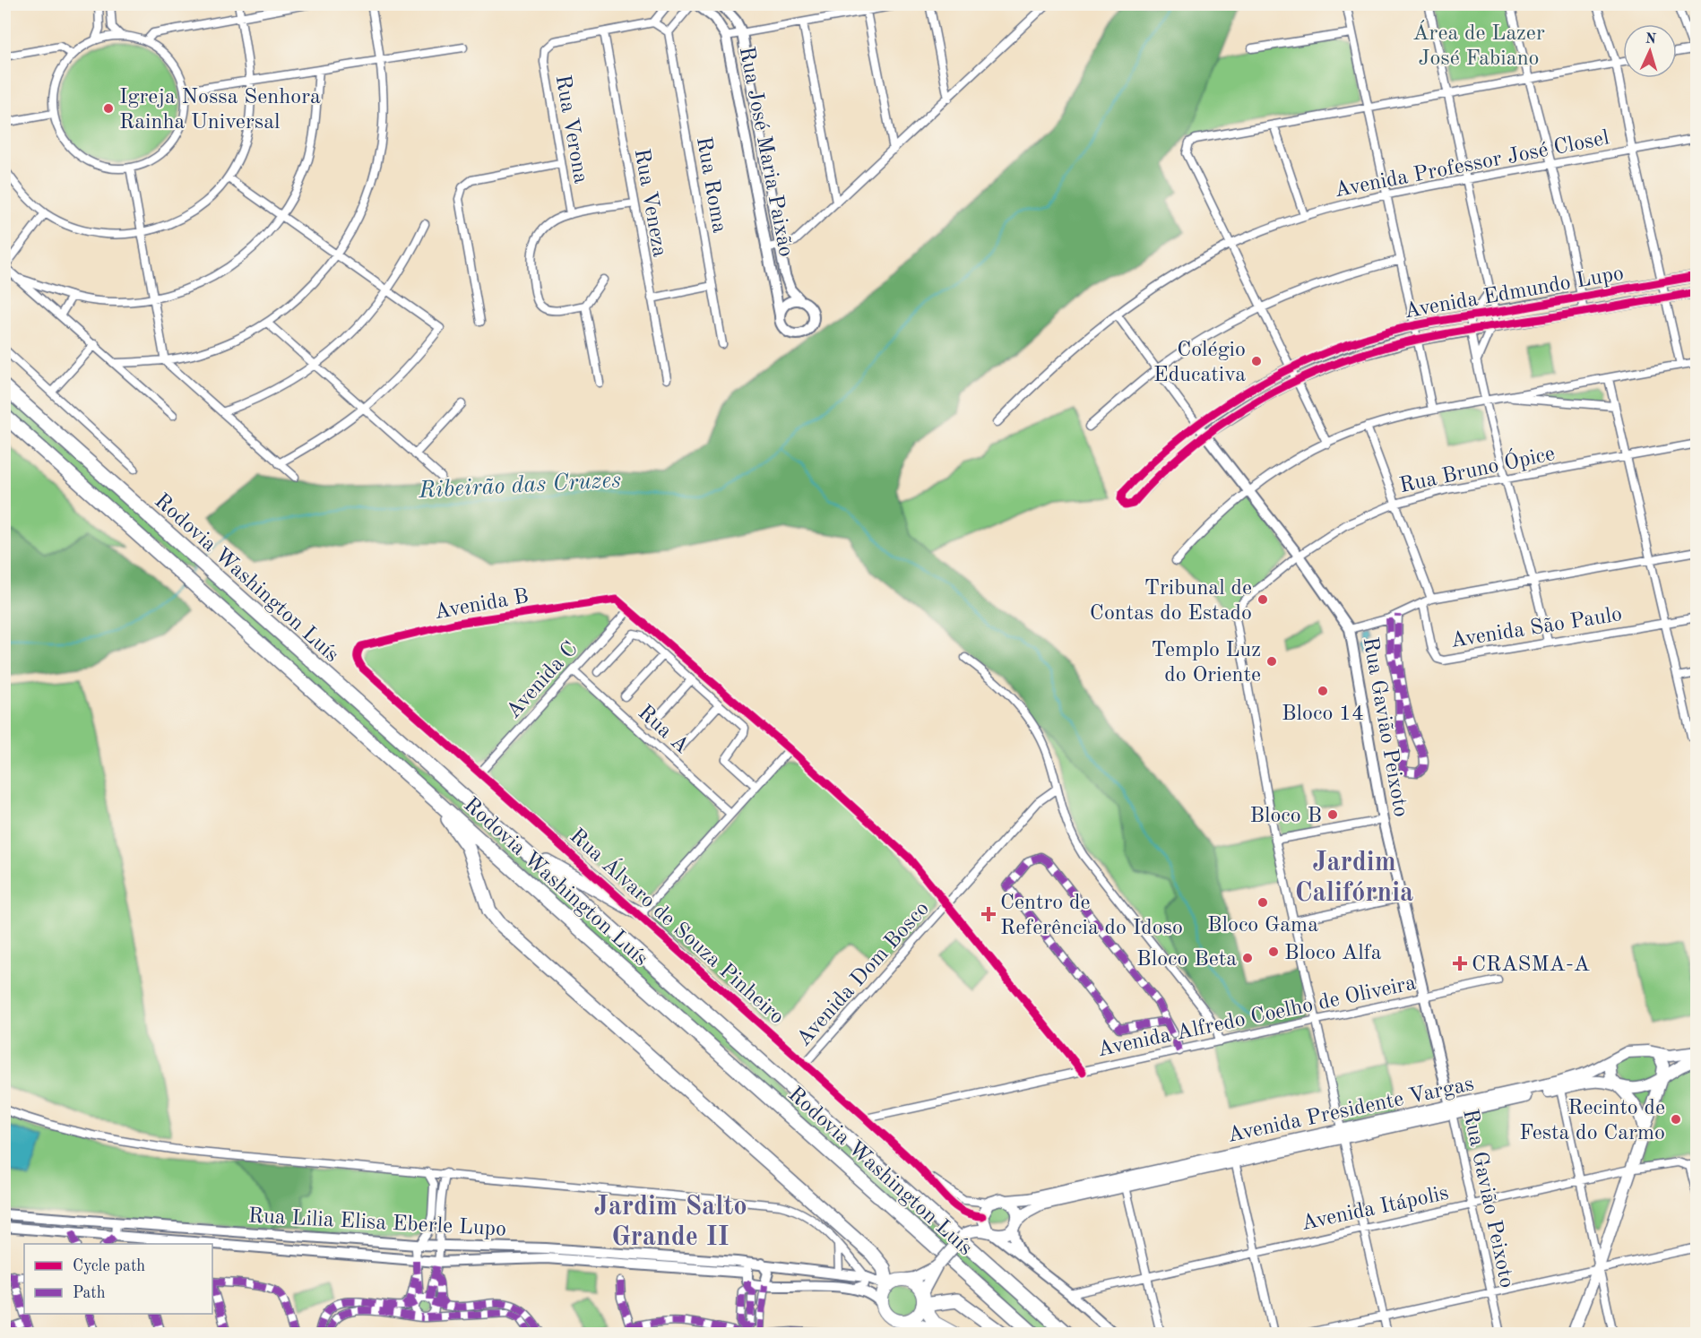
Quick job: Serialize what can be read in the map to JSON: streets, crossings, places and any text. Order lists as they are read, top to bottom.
{
  "streets": {
    "highway": ["Rodovia Washington Luís"],
    "main road": ["Avenida Presidente Vargas"],
    "street": [
      "Rua Verona",
      "Rua José Maria Paixão",
      "Avenida Professor José Closel",
      "Rua Roma",
      "Rua Veneza",
      "Avenida Edmundo Lupo",
      "Rua Bruno Ópice",
      "Avenida B",
      "Avenida São Paulo",
      "Avenida C",
      "Rua Gavião Peixoto",
      "Rua A",
      "Rua Álvaro de Souza Pinheiro",
      "Avenida Dom Bosco",
      "Avenida Alfredo Coelho de Oliveira",
      "Avenida Itápolis",
      "Rua Lilia Elisa Eberle Lupo"
    ]
  },
  "crossings": [
    ["Rua Verona", "Rua Veneza"],
    ["Avenida B", "Avenida C"],
    ["Avenida B", "Rua Álvaro de Souza Pinheiro"],
    ["Avenida C", "Rua A"],
    ["Avenida C", "Rua Álvaro de Souza Pinheiro"],
    ["Rua Gavião Peixoto", "Avenida Alfredo Coelho de Oliveira"],
    ["Rua Gavião Peixoto", "Avenida Presidente Vargas"],
    ["Rua Gavião Peixoto", "Avenida Itápolis"],
    ["Rua Álvaro de Souza Pinheiro", "Avenida Dom Bosco"],
    ["Rua Álvaro de Souza Pinheiro", "Avenida Alfredo Coelho de Oliveira"],
    ["Rua Álvaro de Souza Pinheiro", "Avenida Presidente Vargas"]
  ],
  "districts": ["Jardim Califórnia", "Jardim Salto Grande II"],
  "water": ["Ribeirão das Cruzes"],
  "parks": ["Área de Lazer José Fabiano"],
  "places": {
    "other": [
      "Igreja Nossa Senhora Rainha Universal",
      "Colégio Educativa",
      "Tribunal de Contas do Estado",
      "Templo Luz do Oriente",
      "Bloco 14",
      "Bloco B",
      "Bloco Gama",
      "Bloco Alfa",
      "Bloco Beta",
      "Recinto de Festa do Carmo"
    ],
    "health": ["Centro de Referência do Idoso", "CRASMA-A"]
  },
  "legend": ["Cycle path", "Path"],
  "north": "top"
}
